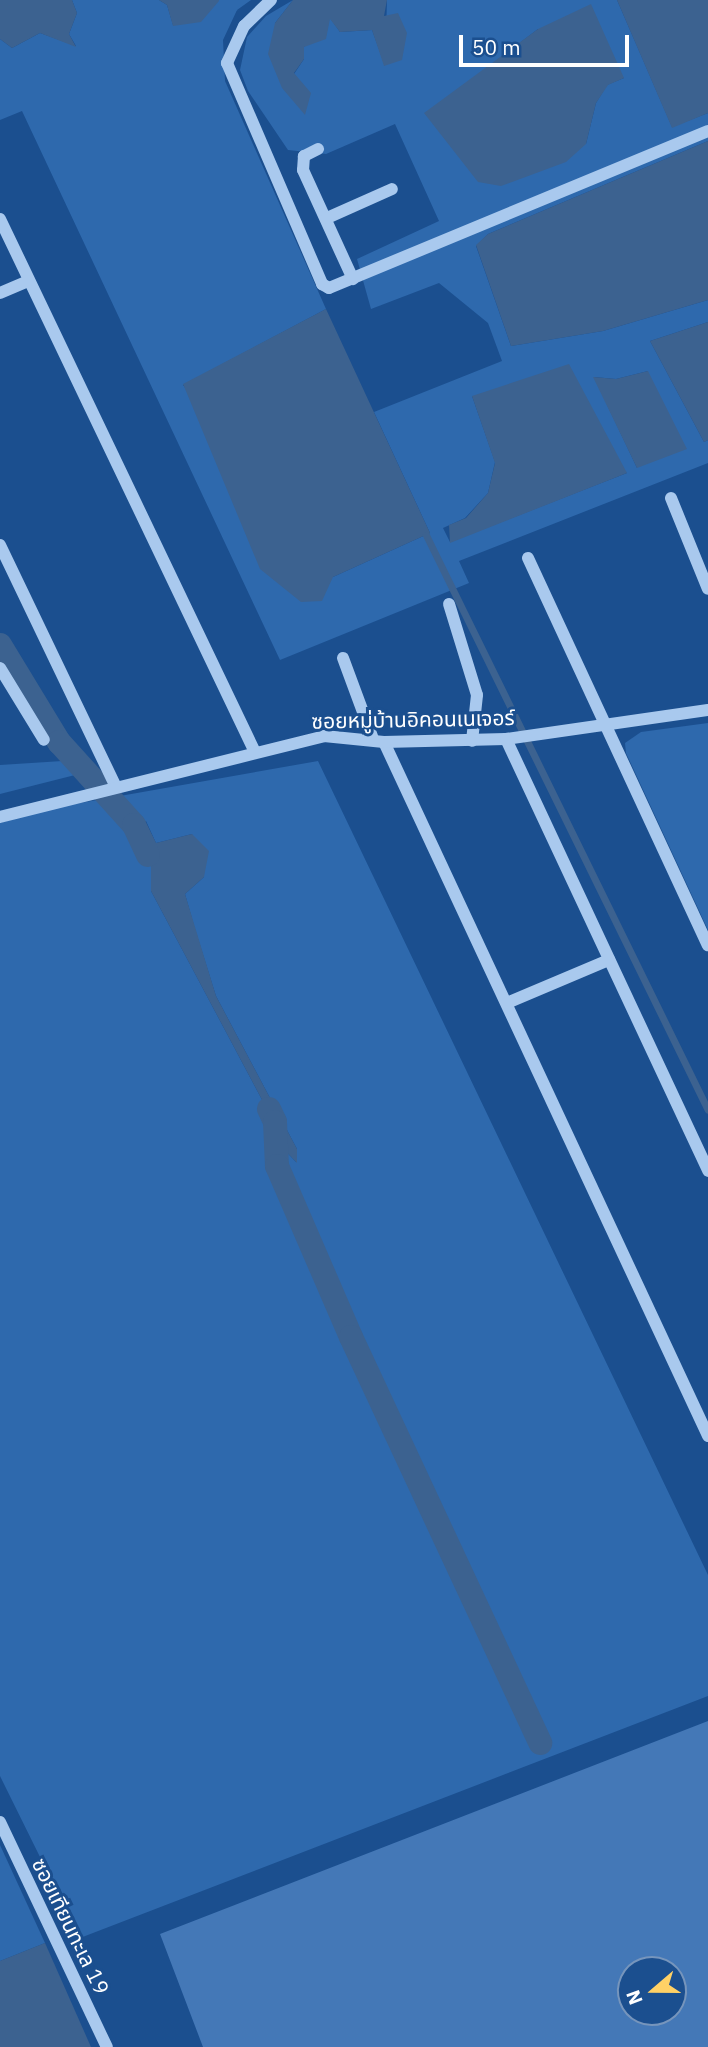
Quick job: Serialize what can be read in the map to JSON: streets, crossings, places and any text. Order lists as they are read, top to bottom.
{
  "streets": {
    "street": ["ซอยหมู่บ้านอิคอนเนเจอร์", "ซอยเทียนทะเล 19"]
  },
  "scale_bar": "50 m",
  "north": "left"
}
